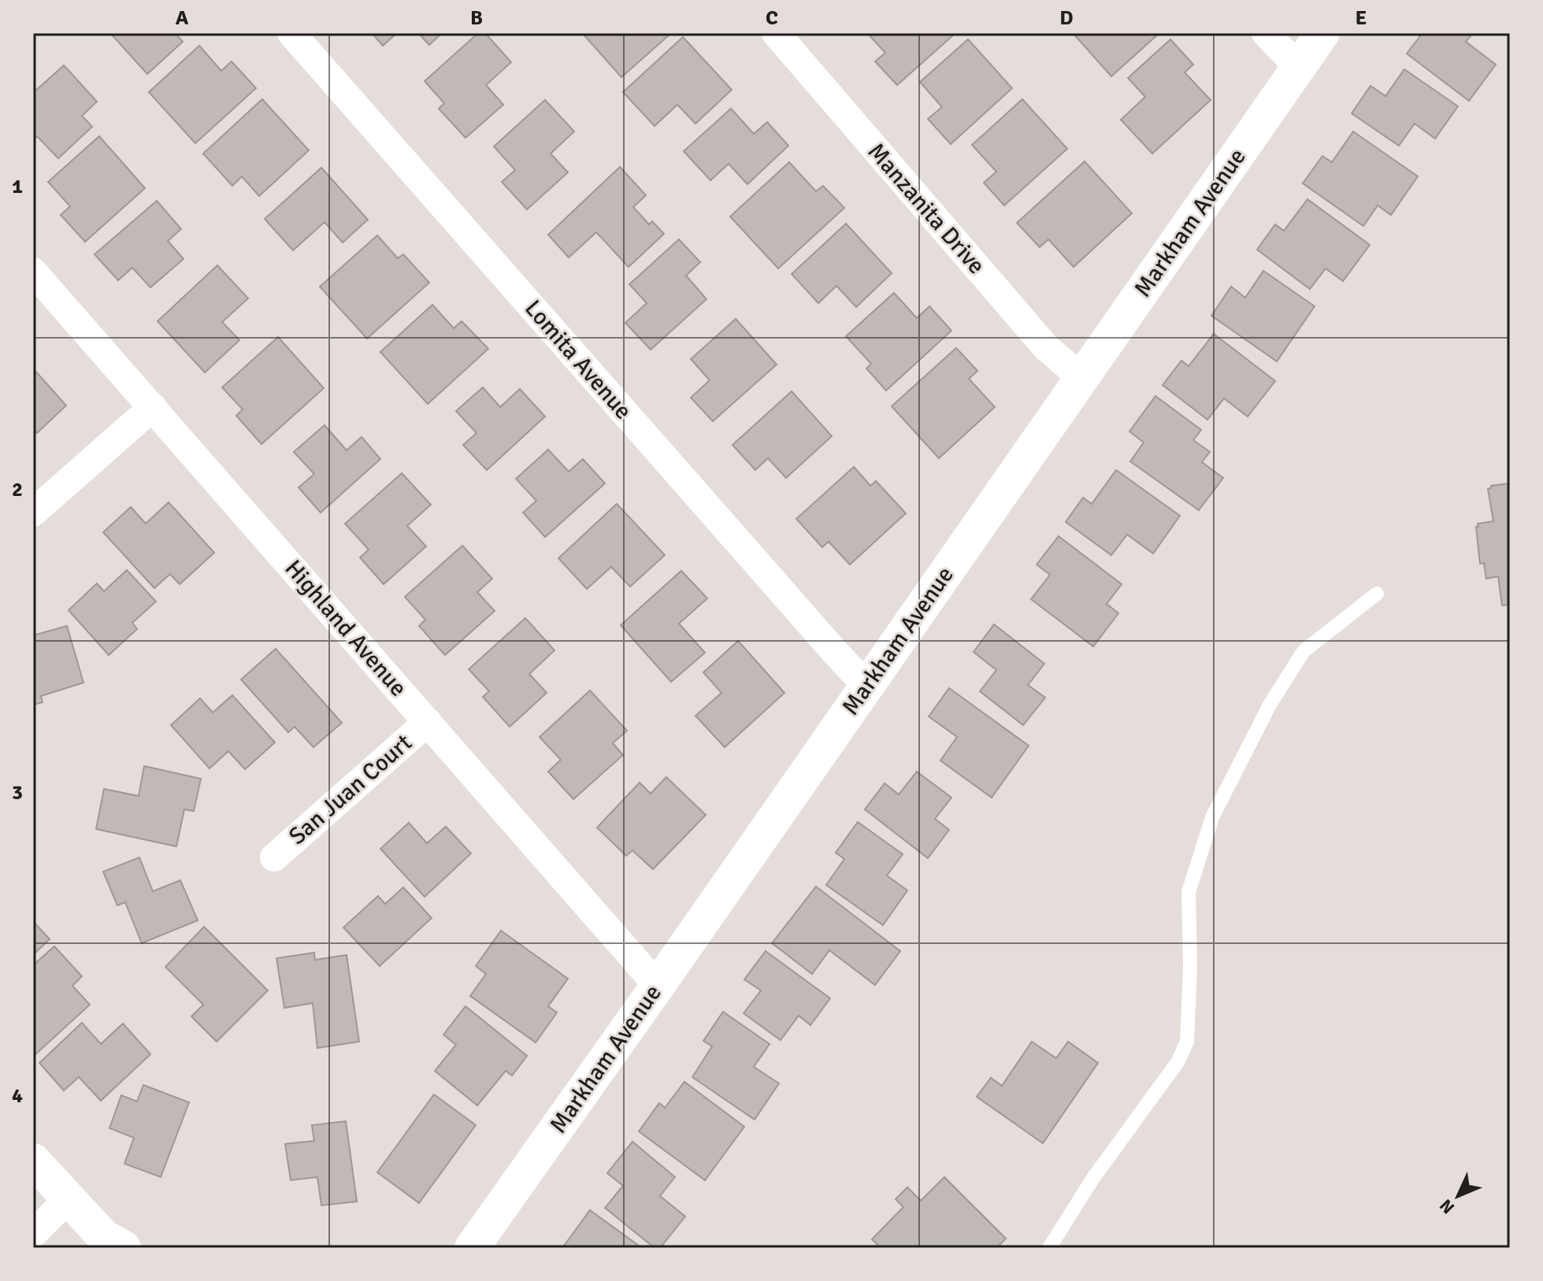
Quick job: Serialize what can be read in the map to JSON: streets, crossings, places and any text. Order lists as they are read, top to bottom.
{
  "streets": {
    "street": [
      "Manzanita Drive",
      "Markham Avenue",
      "Lomita Avenue",
      "Highland Avenue",
      "San Juan Court"
    ]
  },
  "crossings": [
    ["Manzanita Drive", "Markham Avenue"],
    ["Markham Avenue", "Lomita Avenue"],
    ["Markham Avenue", "Highland Avenue"],
    ["Highland Avenue", "San Juan Court"]
  ],
  "north": "bottom left",
  "grid": {
    "columns": [
      "A",
      "B",
      "C",
      "D",
      "E"
    ],
    "rows": [
      "1",
      "2",
      "3",
      "4"
    ]
  }
}
